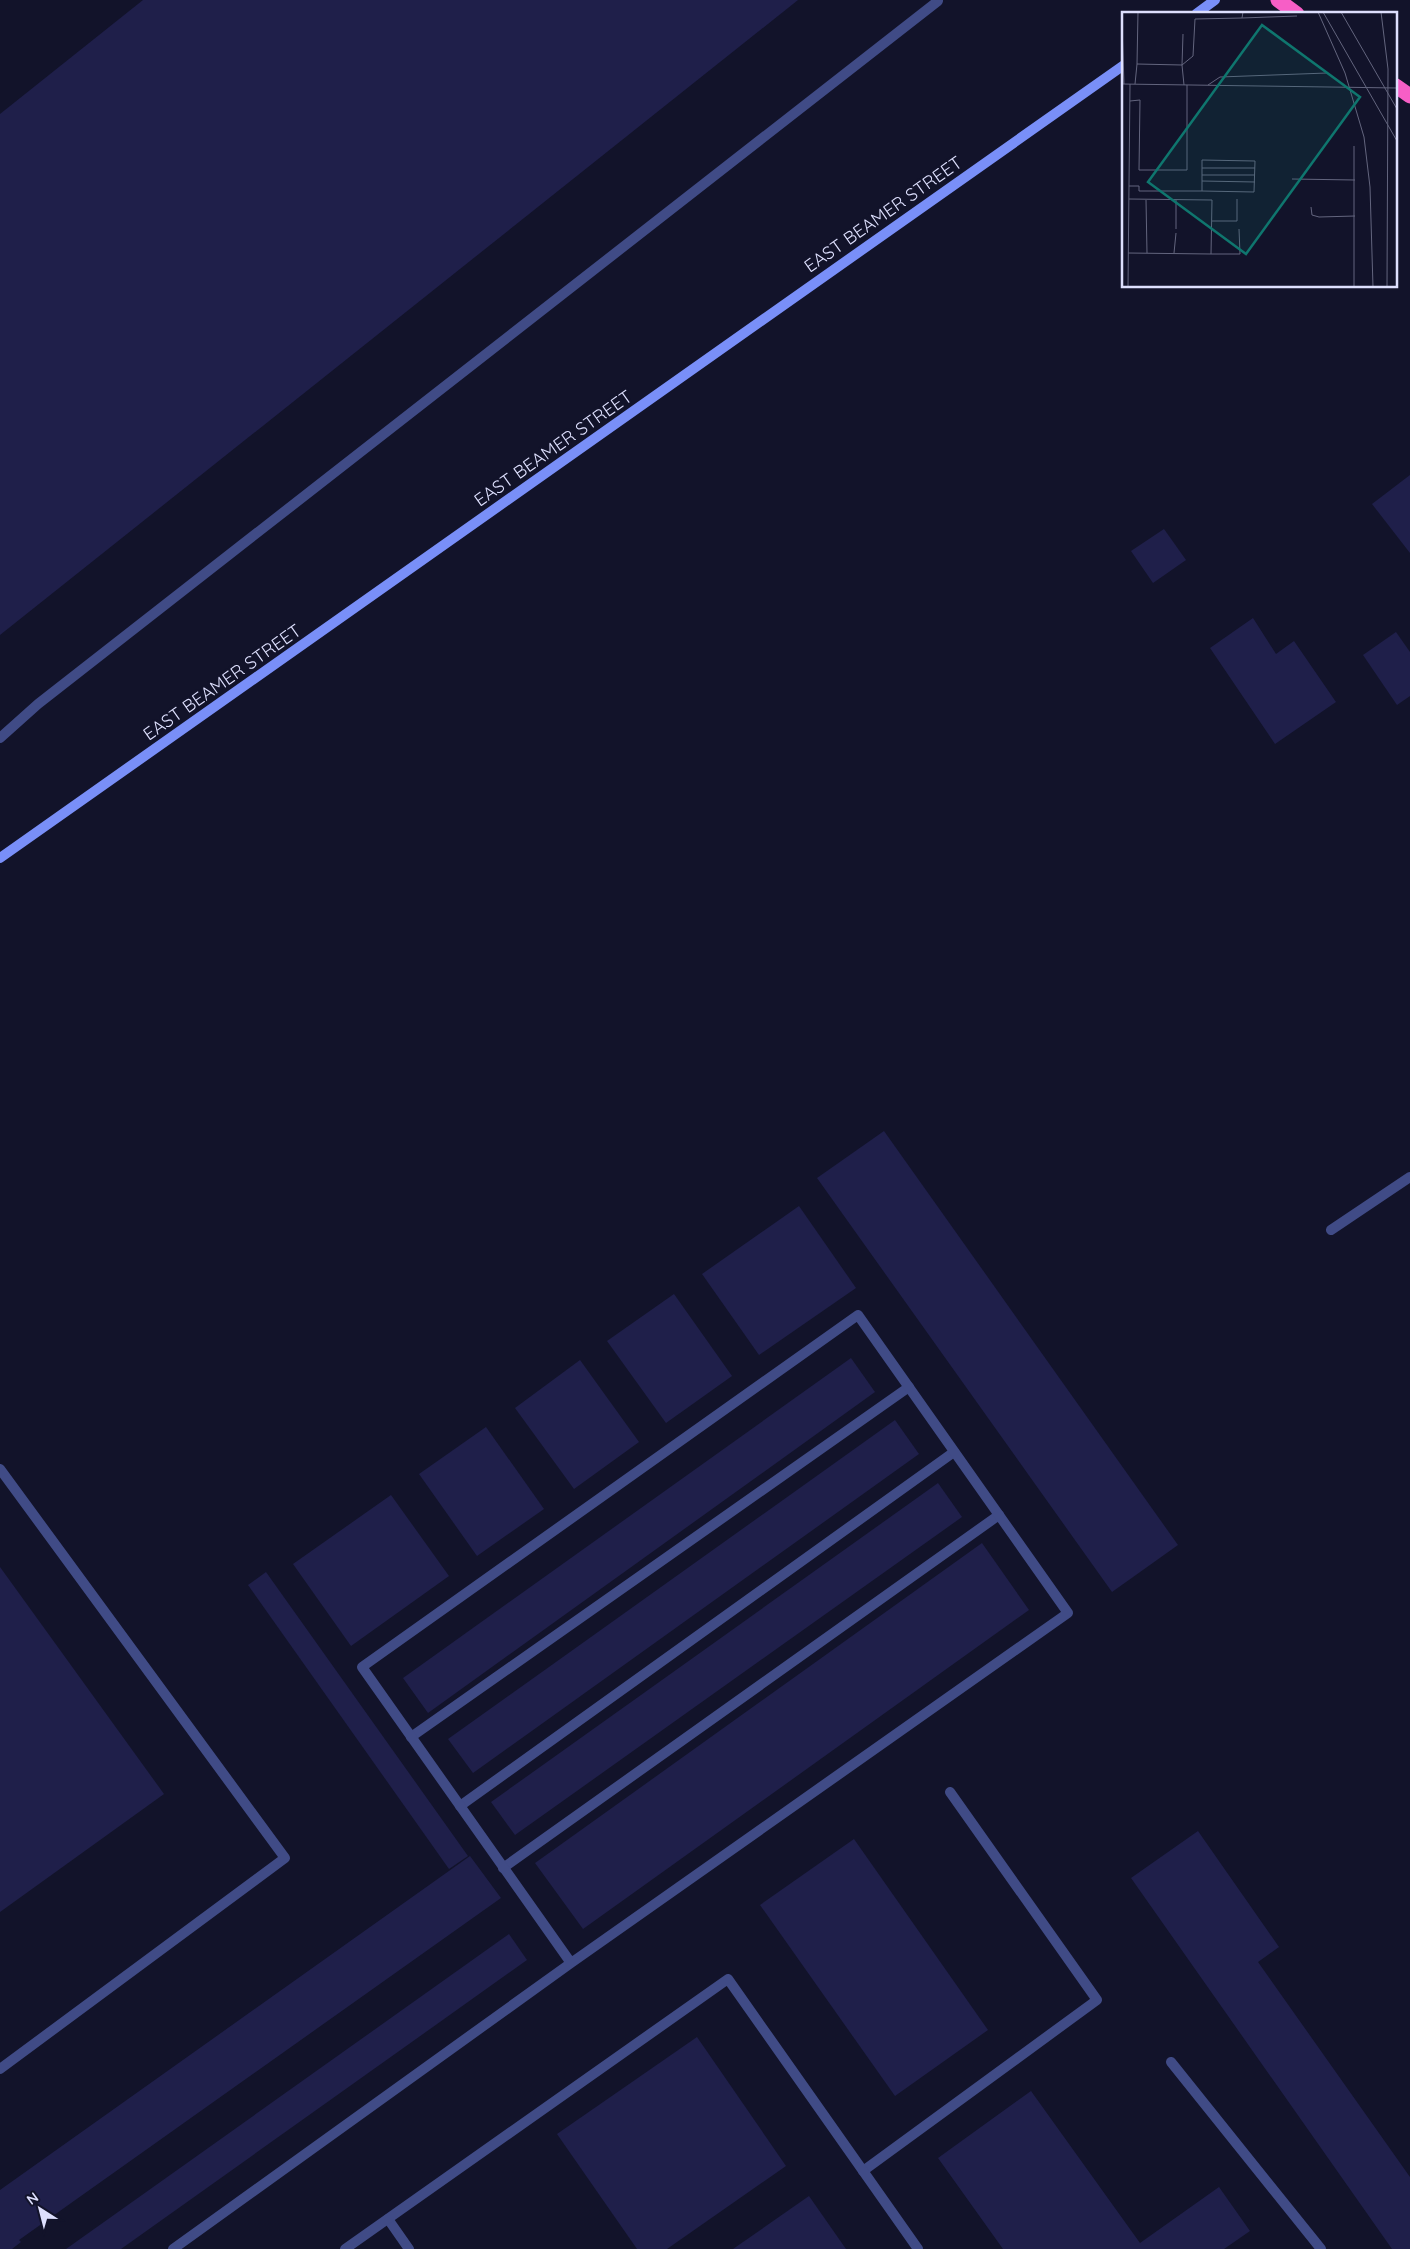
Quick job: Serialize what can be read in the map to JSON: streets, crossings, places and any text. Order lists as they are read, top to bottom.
{
  "streets": {
    "street": ["EAST BEAMER STREET"]
  },
  "north": "top left"
}
